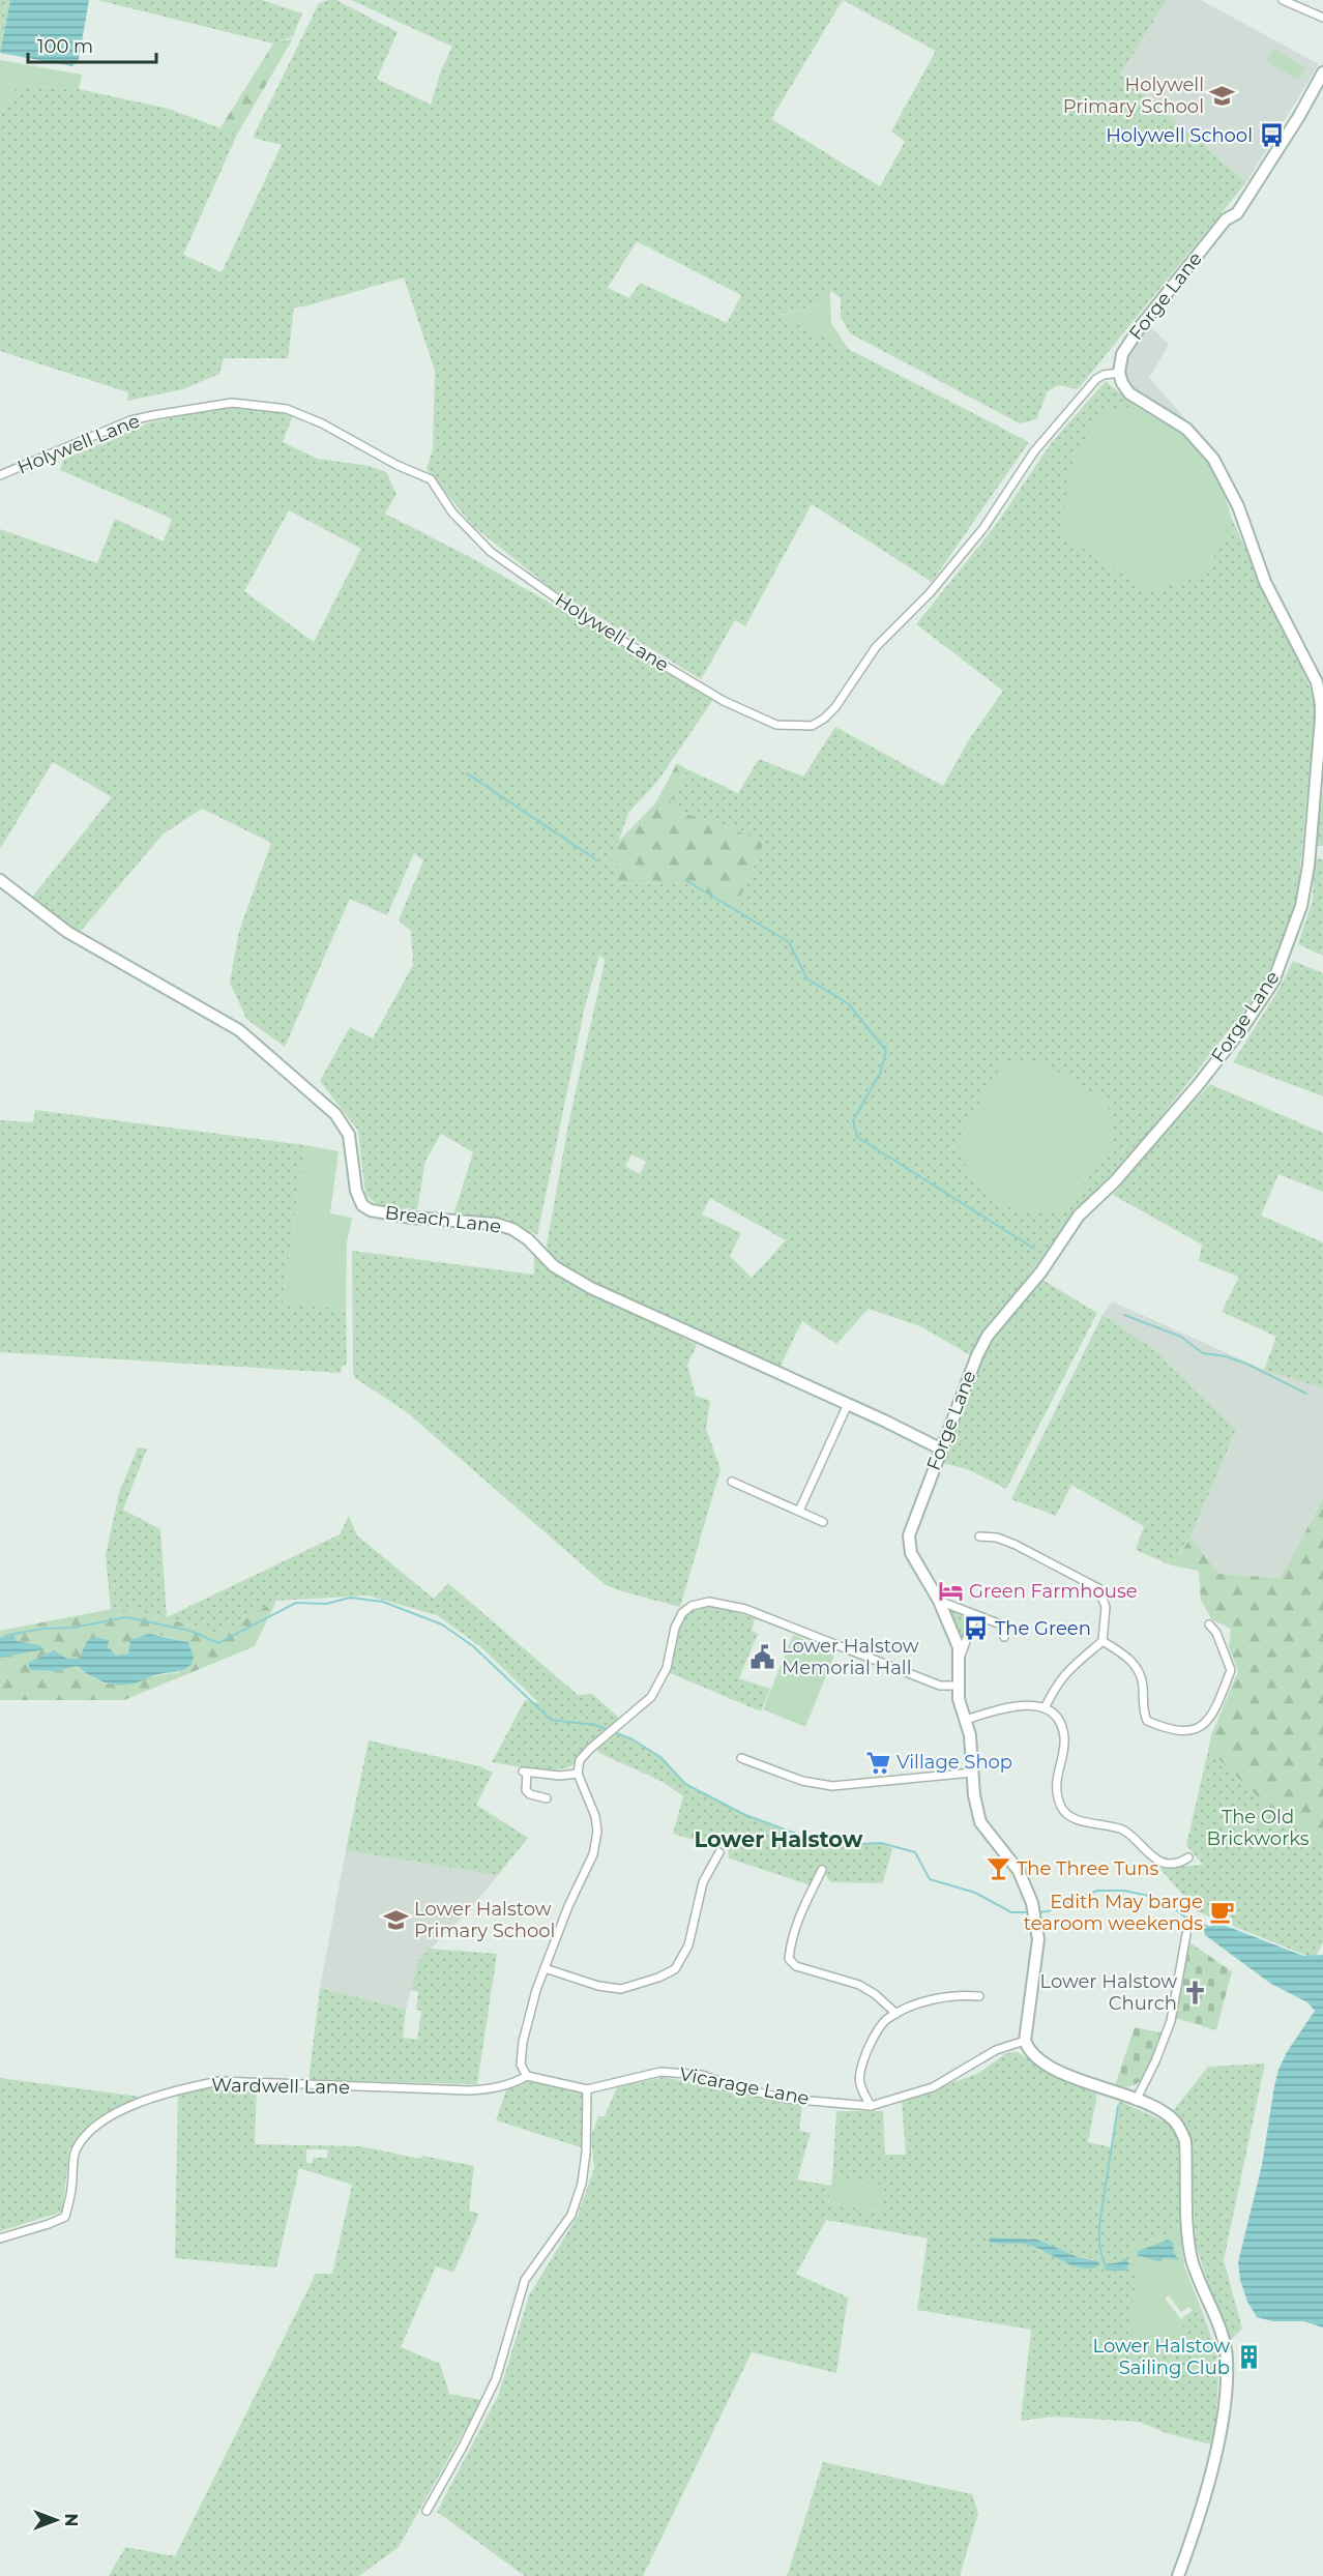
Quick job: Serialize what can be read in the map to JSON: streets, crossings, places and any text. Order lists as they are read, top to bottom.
{
  "streets": {
    "street": [
      "Forge Lane",
      "Holywell Lane",
      "Breach Lane",
      "Wardwell Lane",
      "Vicarage Lane"
    ]
  },
  "crossings": [
    ["Forge Lane", "Holywell Lane"],
    ["Forge Lane", "Breach Lane"],
    ["Forge Lane", "Vicarage Lane"],
    ["Wardwell Lane", "Vicarage Lane"]
  ],
  "districts": ["Lower Halstow"],
  "parks": ["The Old Brickworks"],
  "places": {
    "school or university": ["Holywell Primary School", "Lower Halstow Primary School"],
    "bus stop": ["Holywell School", "The Green"],
    "hotel": ["Green Farmhouse"],
    "public building": ["Lower Halstow Memorial Hall"],
    "supermarket": ["Village Shop"],
    "bar": ["The Three Tuns"],
    "cafe": ["Edith May barge tearoom weekends"],
    "church": ["Lower Halstow Church"],
    "building": ["Lower Halstow Sailing Club"]
  },
  "scale_bar": "100 m",
  "north": "right"
}
